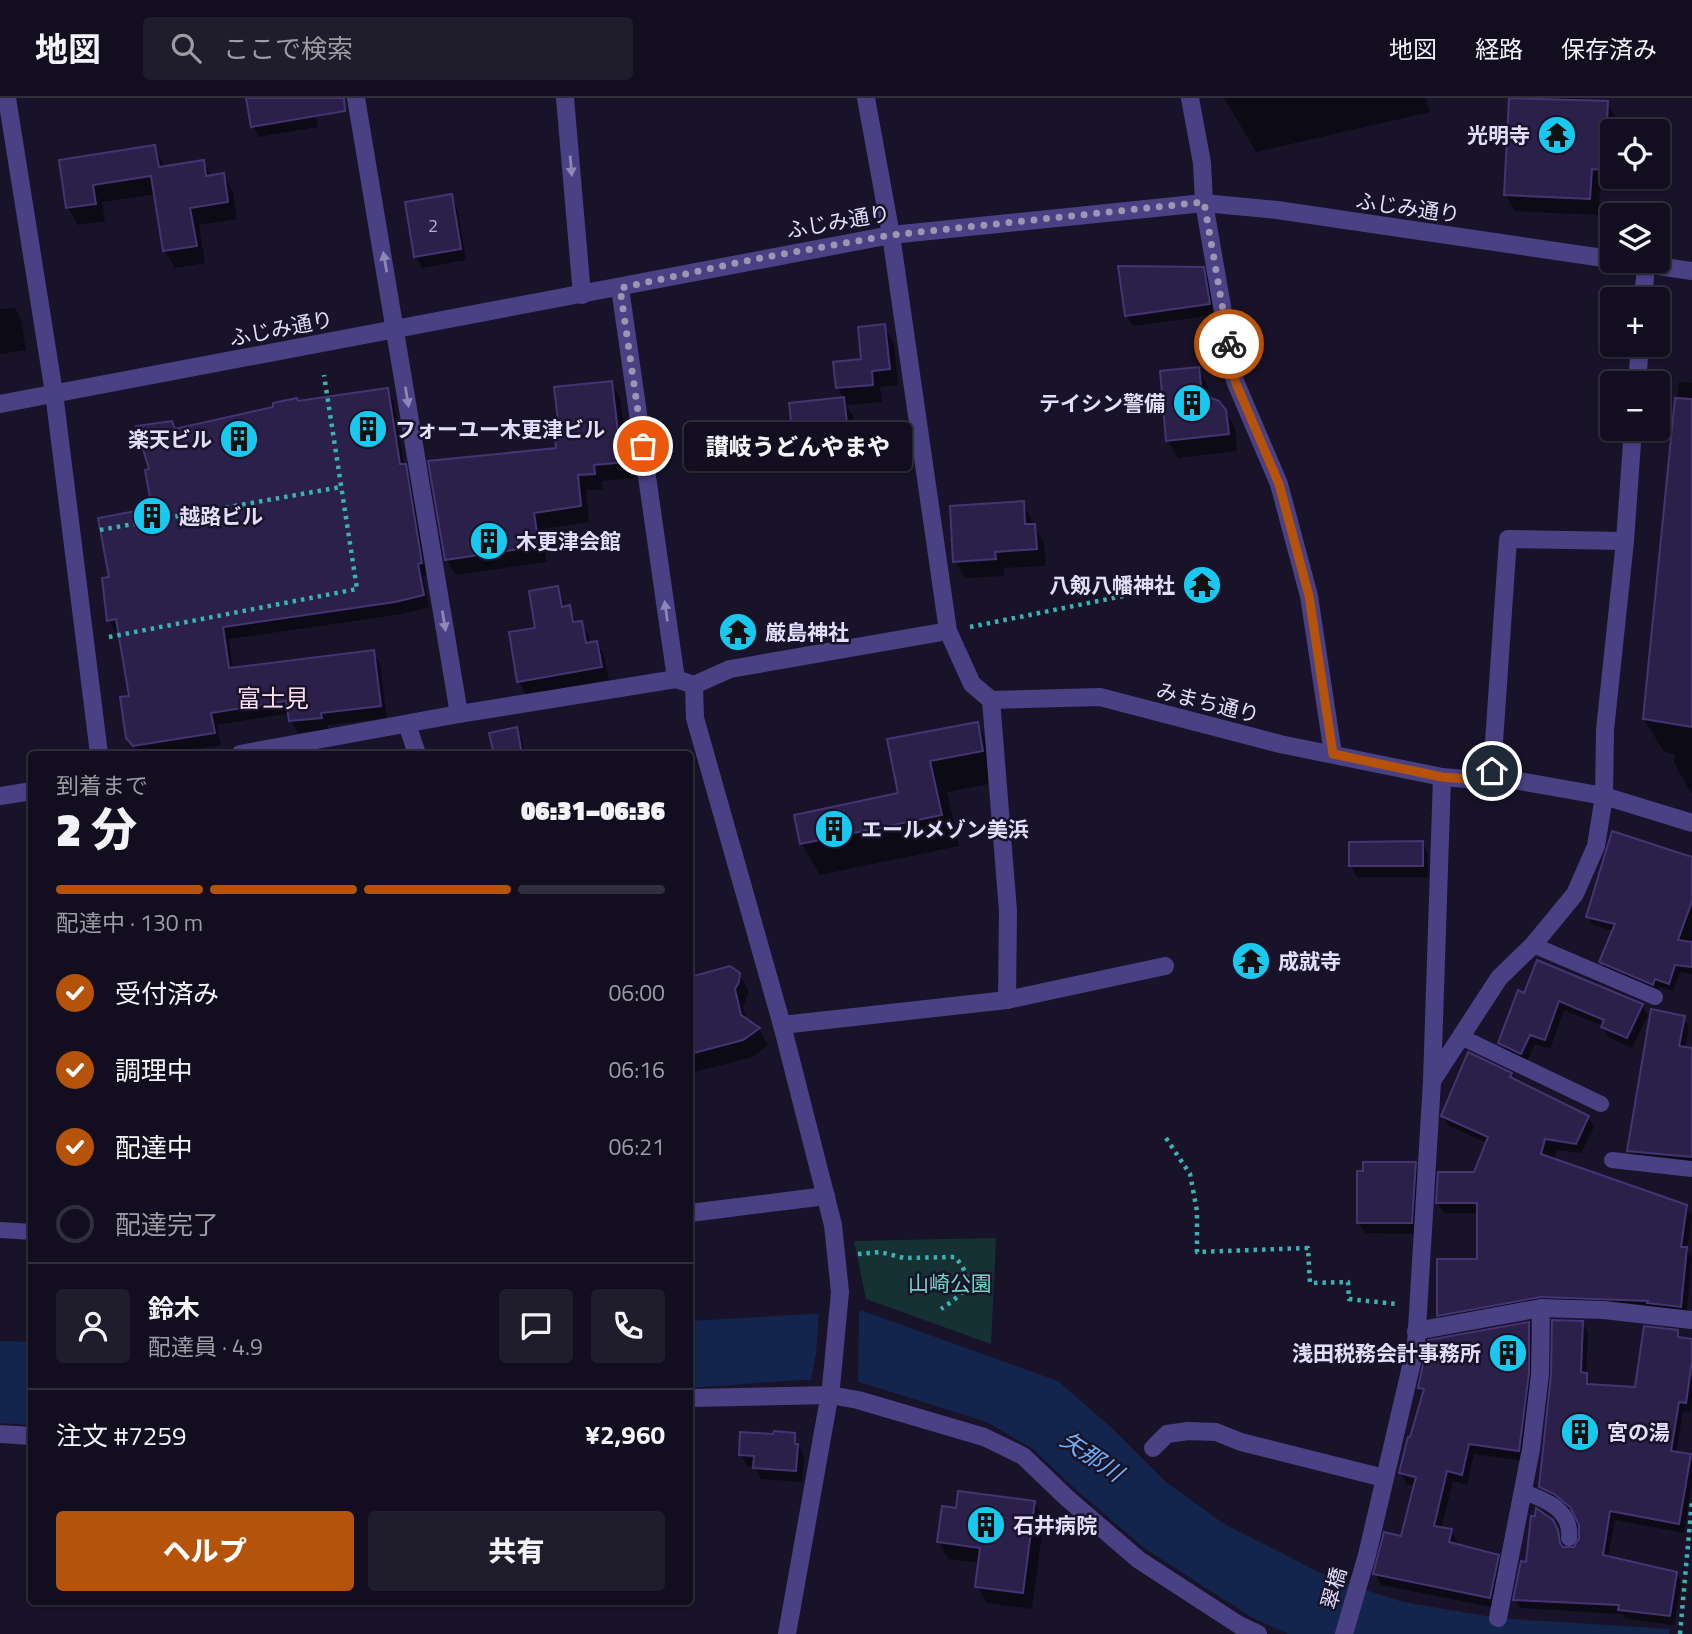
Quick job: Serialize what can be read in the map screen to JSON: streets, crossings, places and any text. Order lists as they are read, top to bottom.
{
  "streets": {
    "street": ["ふじみ通り", "みまち通り", "翠橋"]
  },
  "crossings": [
    ["みまち通り", "翠橋"]
  ],
  "districts": ["富士見"],
  "water": ["矢那川"],
  "parks": ["山崎公園"],
  "places": {
    "temple": [
      "光明寺",
      "八剱八幡神社",
      "厳島神社",
      "成就寺"
    ],
    "building": [
      "テイシン警備",
      "フォーユー木更津ビル",
      "楽天ビル",
      "越路ビル",
      "木更津会館",
      "エールメゾン美浜",
      "浅田税務会計事務所",
      "宮の湯",
      "石井病院"
    ],
    "other": ["讃岐うどんやまや"]
  },
  "house_numbers": ["2"],
  "page": {
    "header": "地図",
    "search": "ここで検索",
    "nav": ["地図", "経路", "保存済み"],
    "map_buttons": ["+", "−"],
    "bubble": "讃岐うどんやまや",
    "heading": ["2 分", "到着まで", "06:31–06:36"],
    "panel": [
      "鈴木",
      "配達員 · 4.9",
      "注文 #7259",
      "¥2,960"
    ],
    "bar": "配達中 · 130 m",
    "list": [
      ["受付済み", "06:00"],
      ["調理中", "06:16"],
      ["配達中", "06:21"],
      "配達完了"
    ],
    "buttons": ["ヘルプ", "共有"]
  }
}
